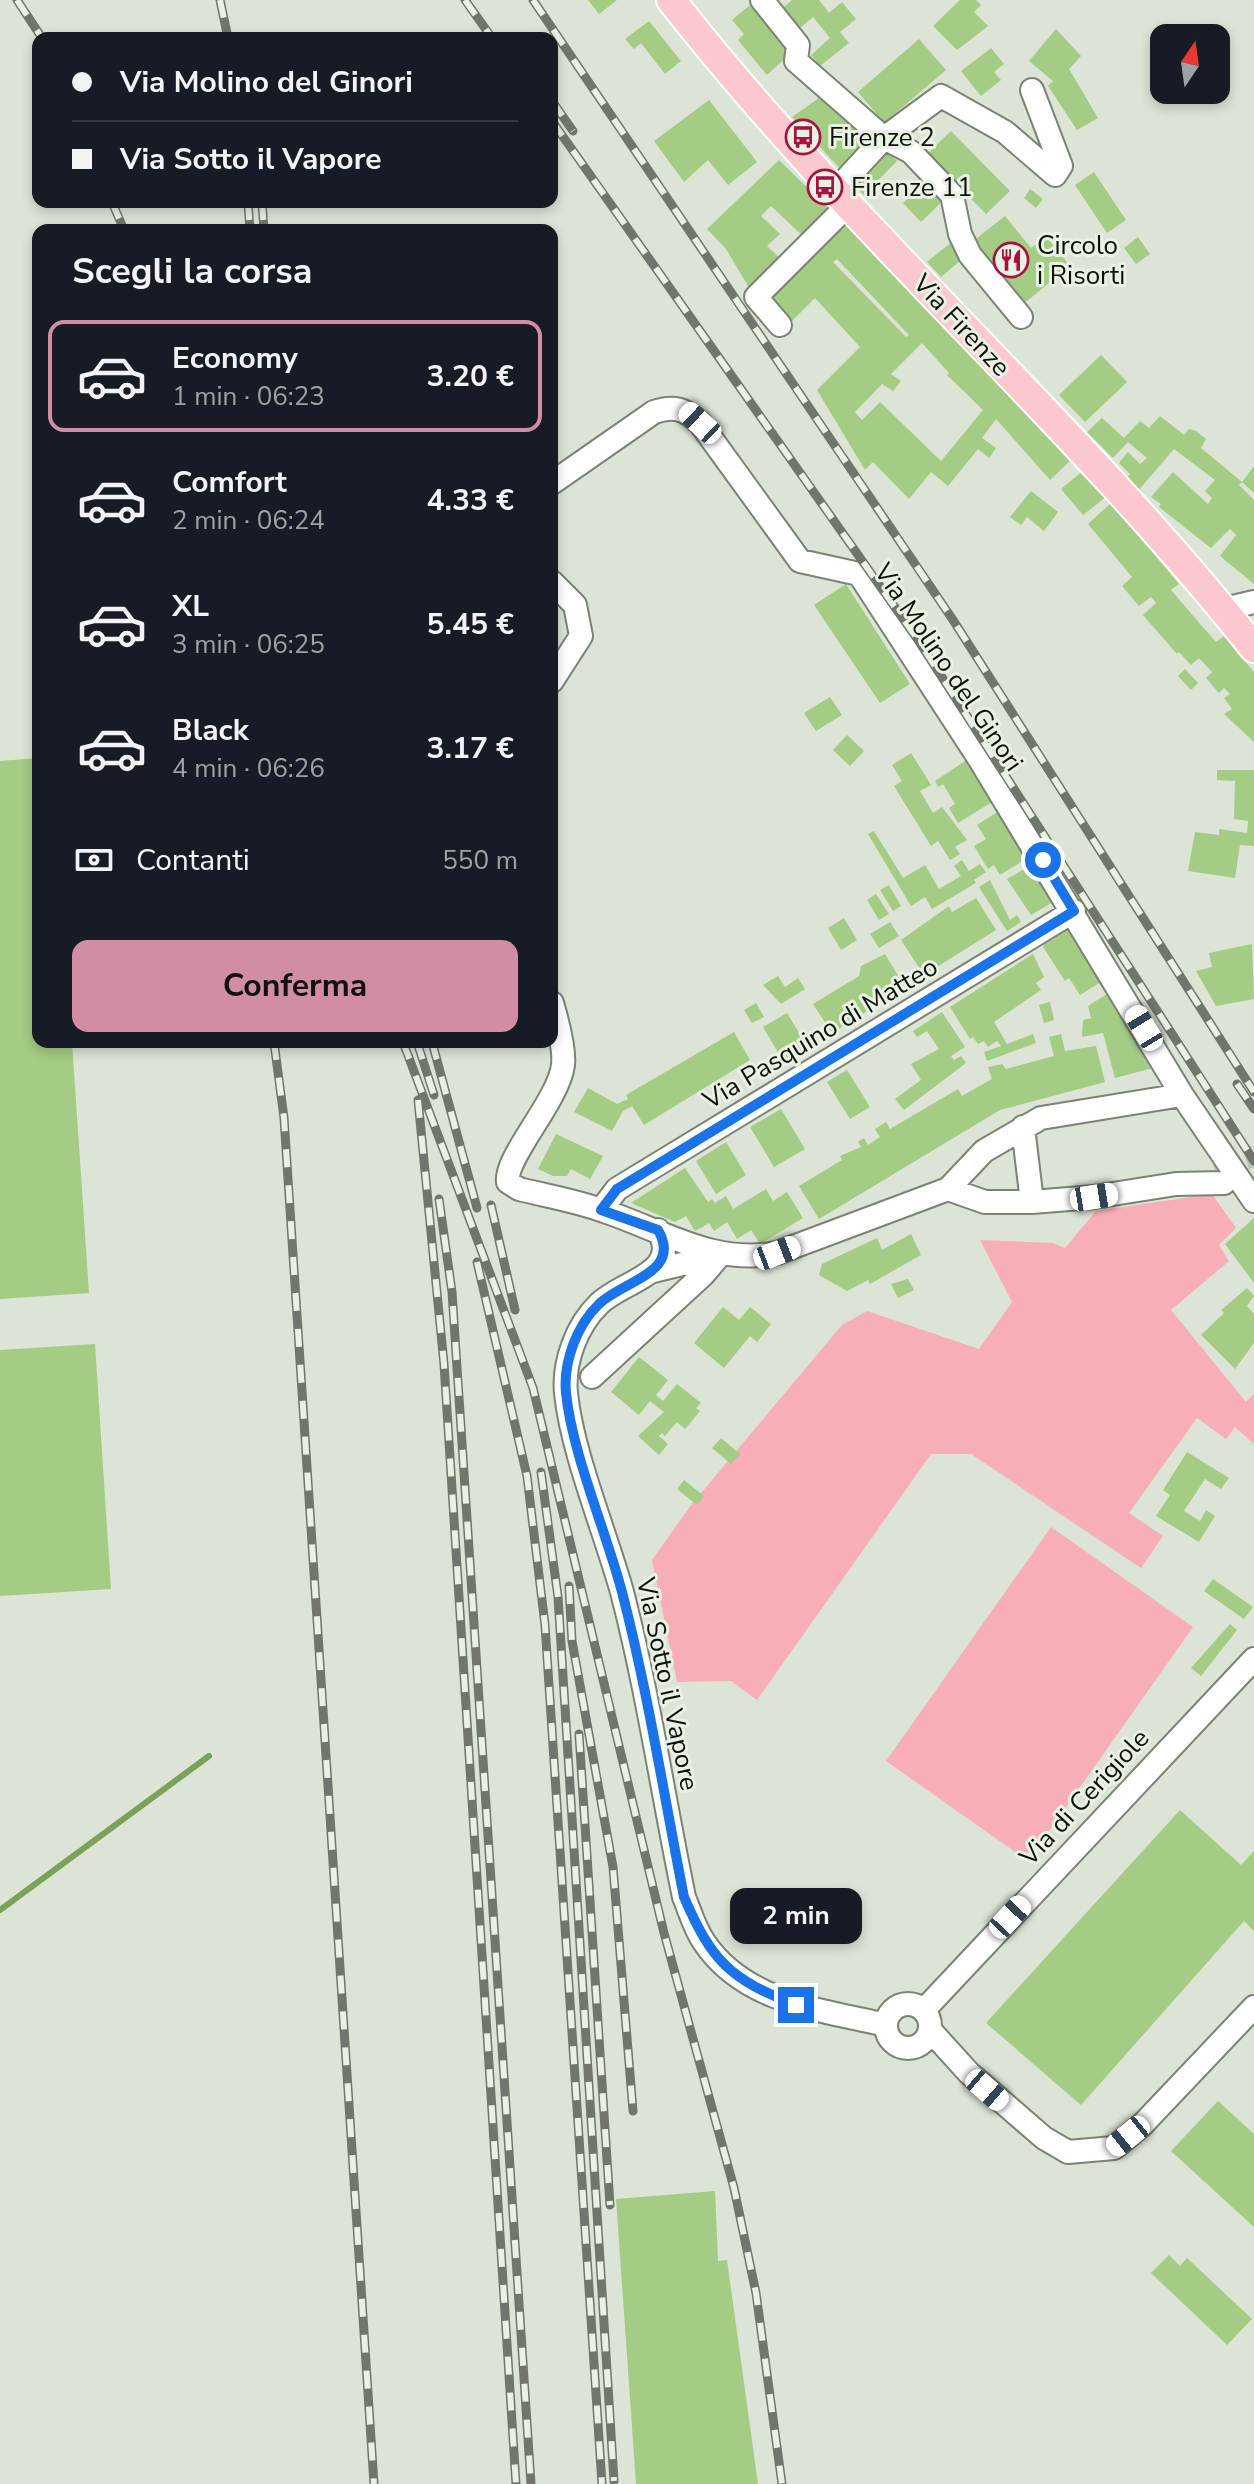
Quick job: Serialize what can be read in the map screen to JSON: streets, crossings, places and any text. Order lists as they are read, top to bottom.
{
  "streets": {
    "main road": ["Via Firenze"],
    "street": [
      "Via Molino del Ginori",
      "Via Pasquino di Matteo",
      "Via Sotto il Vapore",
      "Via di Cerigiole"
    ]
  },
  "crossings": [
    ["Via Molino del Ginori", "Via Pasquino di Matteo"],
    ["Via Sotto il Vapore", "Via di Cerigiole"]
  ],
  "places": {
    "bus stop": ["Firenze 2", "Firenze 11"],
    "restaurant": ["Circolo i Risorti"]
  },
  "north": "top",
  "page": {
    "banner": ["Via Molino del Ginori", "Via Sotto il Vapore"],
    "heading": "Scegli la corsa",
    "list": [
      {
        "name": "Economy",
        "note": "1 min · 06:23",
        "value": "3.20 €"
      },
      {
        "name": "Comfort",
        "note": "2 min · 06:24",
        "value": "4.33 €"
      },
      {
        "name": "XL",
        "note": "3 min · 06:25",
        "value": "5.45 €"
      },
      {
        "name": "Black",
        "note": "4 min · 06:26",
        "value": "3.17 €"
      }
    ],
    "pay": ["Contanti", "550 m"],
    "buttons": "Conferma",
    "bubble": "2 min"
  }
}
